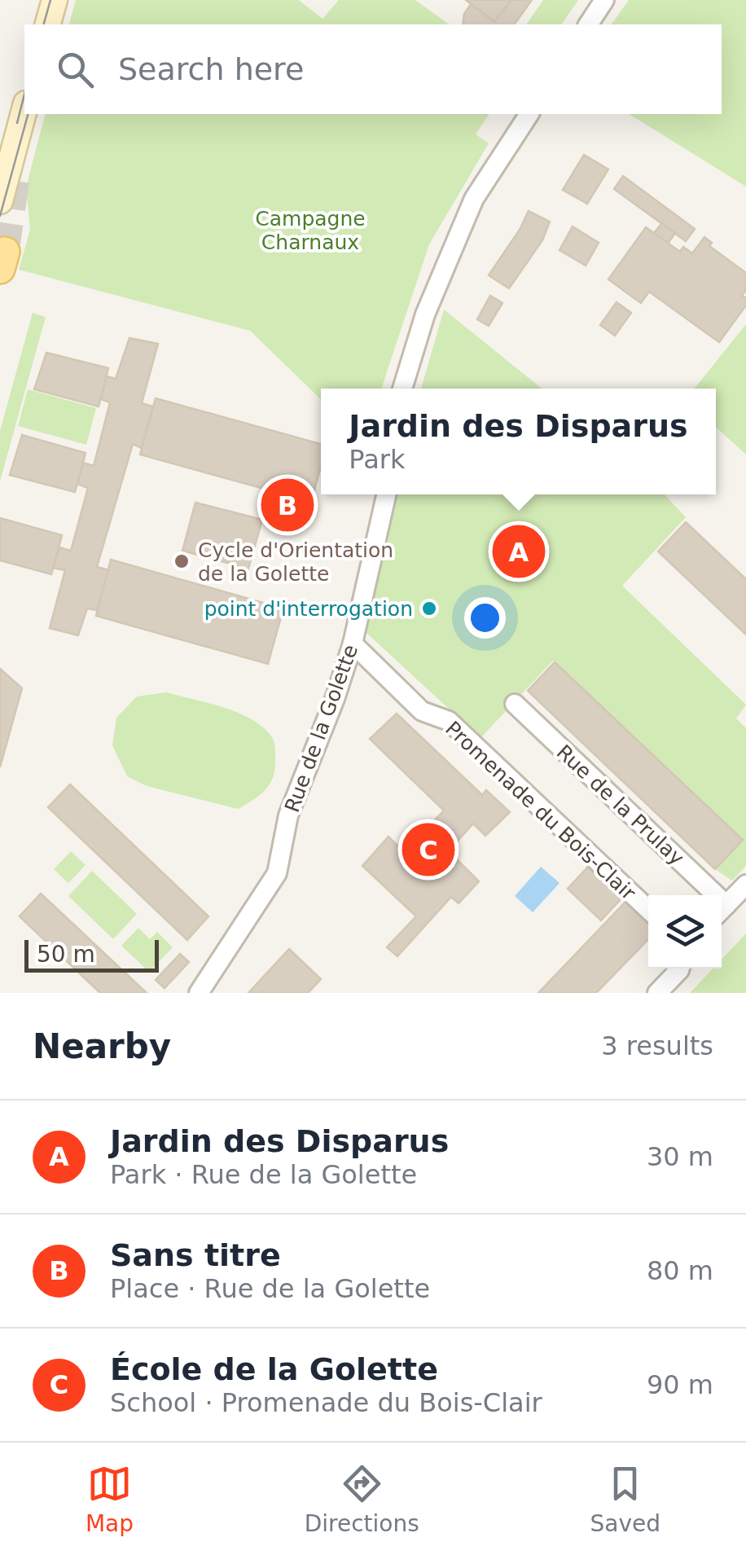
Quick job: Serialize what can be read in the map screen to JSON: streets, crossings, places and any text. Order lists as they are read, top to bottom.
{
  "streets": {
    "street": ["Rue de la Golette", "Rue de la Prulay", "Promenade du Bois-Clair"]
  },
  "crossings": [
    ["Rue de la Golette", "Promenade du Bois-Clair"]
  ],
  "parks": ["Campagne Charnaux"],
  "places": ["Cycle d'Orientation de la Golette", "point d'interrogation"],
  "scale_bar": "50 m",
  "page": {
    "search": "Search here",
    "popup": ["Jardin des Disparus", "Park"],
    "pins": ["B", "A", "C"],
    "scale": "50 m",
    "heading": ["Nearby", "3 results"],
    "list": [
      {
        "mark": "A",
        "name": "Jardin des Disparus",
        "note": "Park · Rue de la Golette",
        "value": "30 m"
      },
      {
        "mark": "B",
        "name": "Sans titre",
        "note": "Place · Rue de la Golette",
        "value": "80 m"
      },
      {
        "mark": "C",
        "name": "École de la Golette",
        "note": "School · Promenade du Bois-Clair",
        "value": "90 m"
      }
    ],
    "nav": ["Map", "Directions", "Saved"]
  }
}
